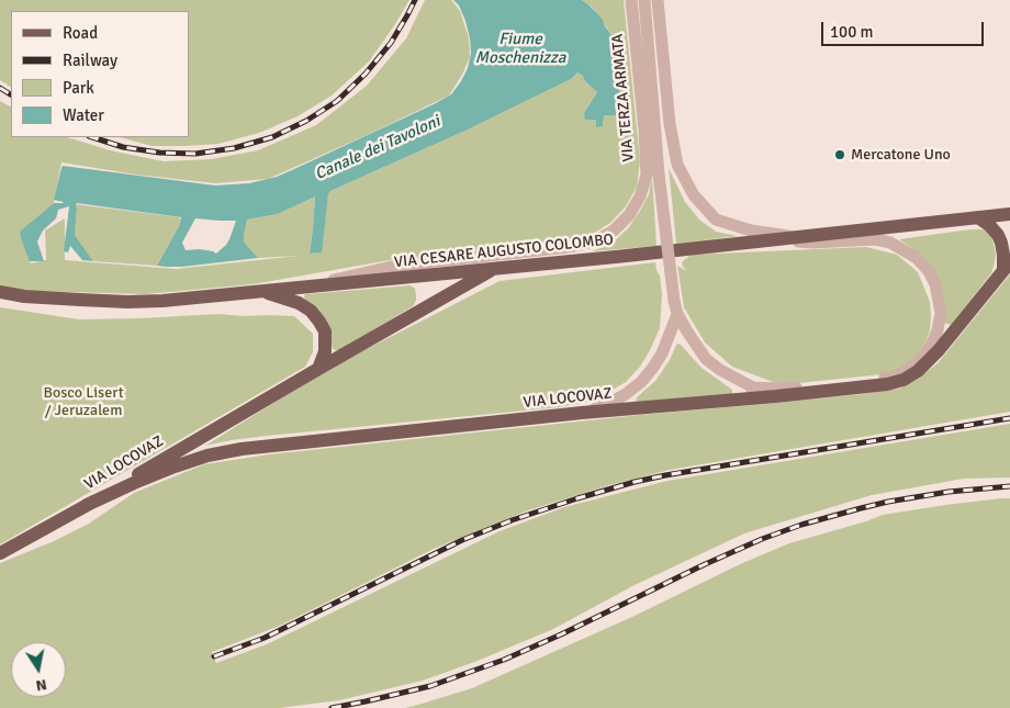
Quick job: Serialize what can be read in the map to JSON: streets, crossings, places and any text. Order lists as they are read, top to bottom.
{
  "streets": {
    "main road": ["VIA CESARE AUGUSTO COLOMBO", "VIA LOCOVAZ"],
    "street": ["VIA TERZA ARMATA"]
  },
  "crossings": [
    ["VIA TERZA ARMATA", "VIA CESARE AUGUSTO COLOMBO"],
    ["VIA TERZA ARMATA", "VIA LOCOVAZ"],
    ["VIA CESARE AUGUSTO COLOMBO", "VIA LOCOVAZ"]
  ],
  "water": ["Fiume Moschenizza", "Canale dei Tavoloni"],
  "parks": ["Bosco Lisert / Jeruzalem"],
  "places": ["Mercatone Uno"],
  "legend": [
    "Road",
    "Railway",
    "Park",
    "Water"
  ],
  "scale_bar": "100 m",
  "north": "bottom"
}
